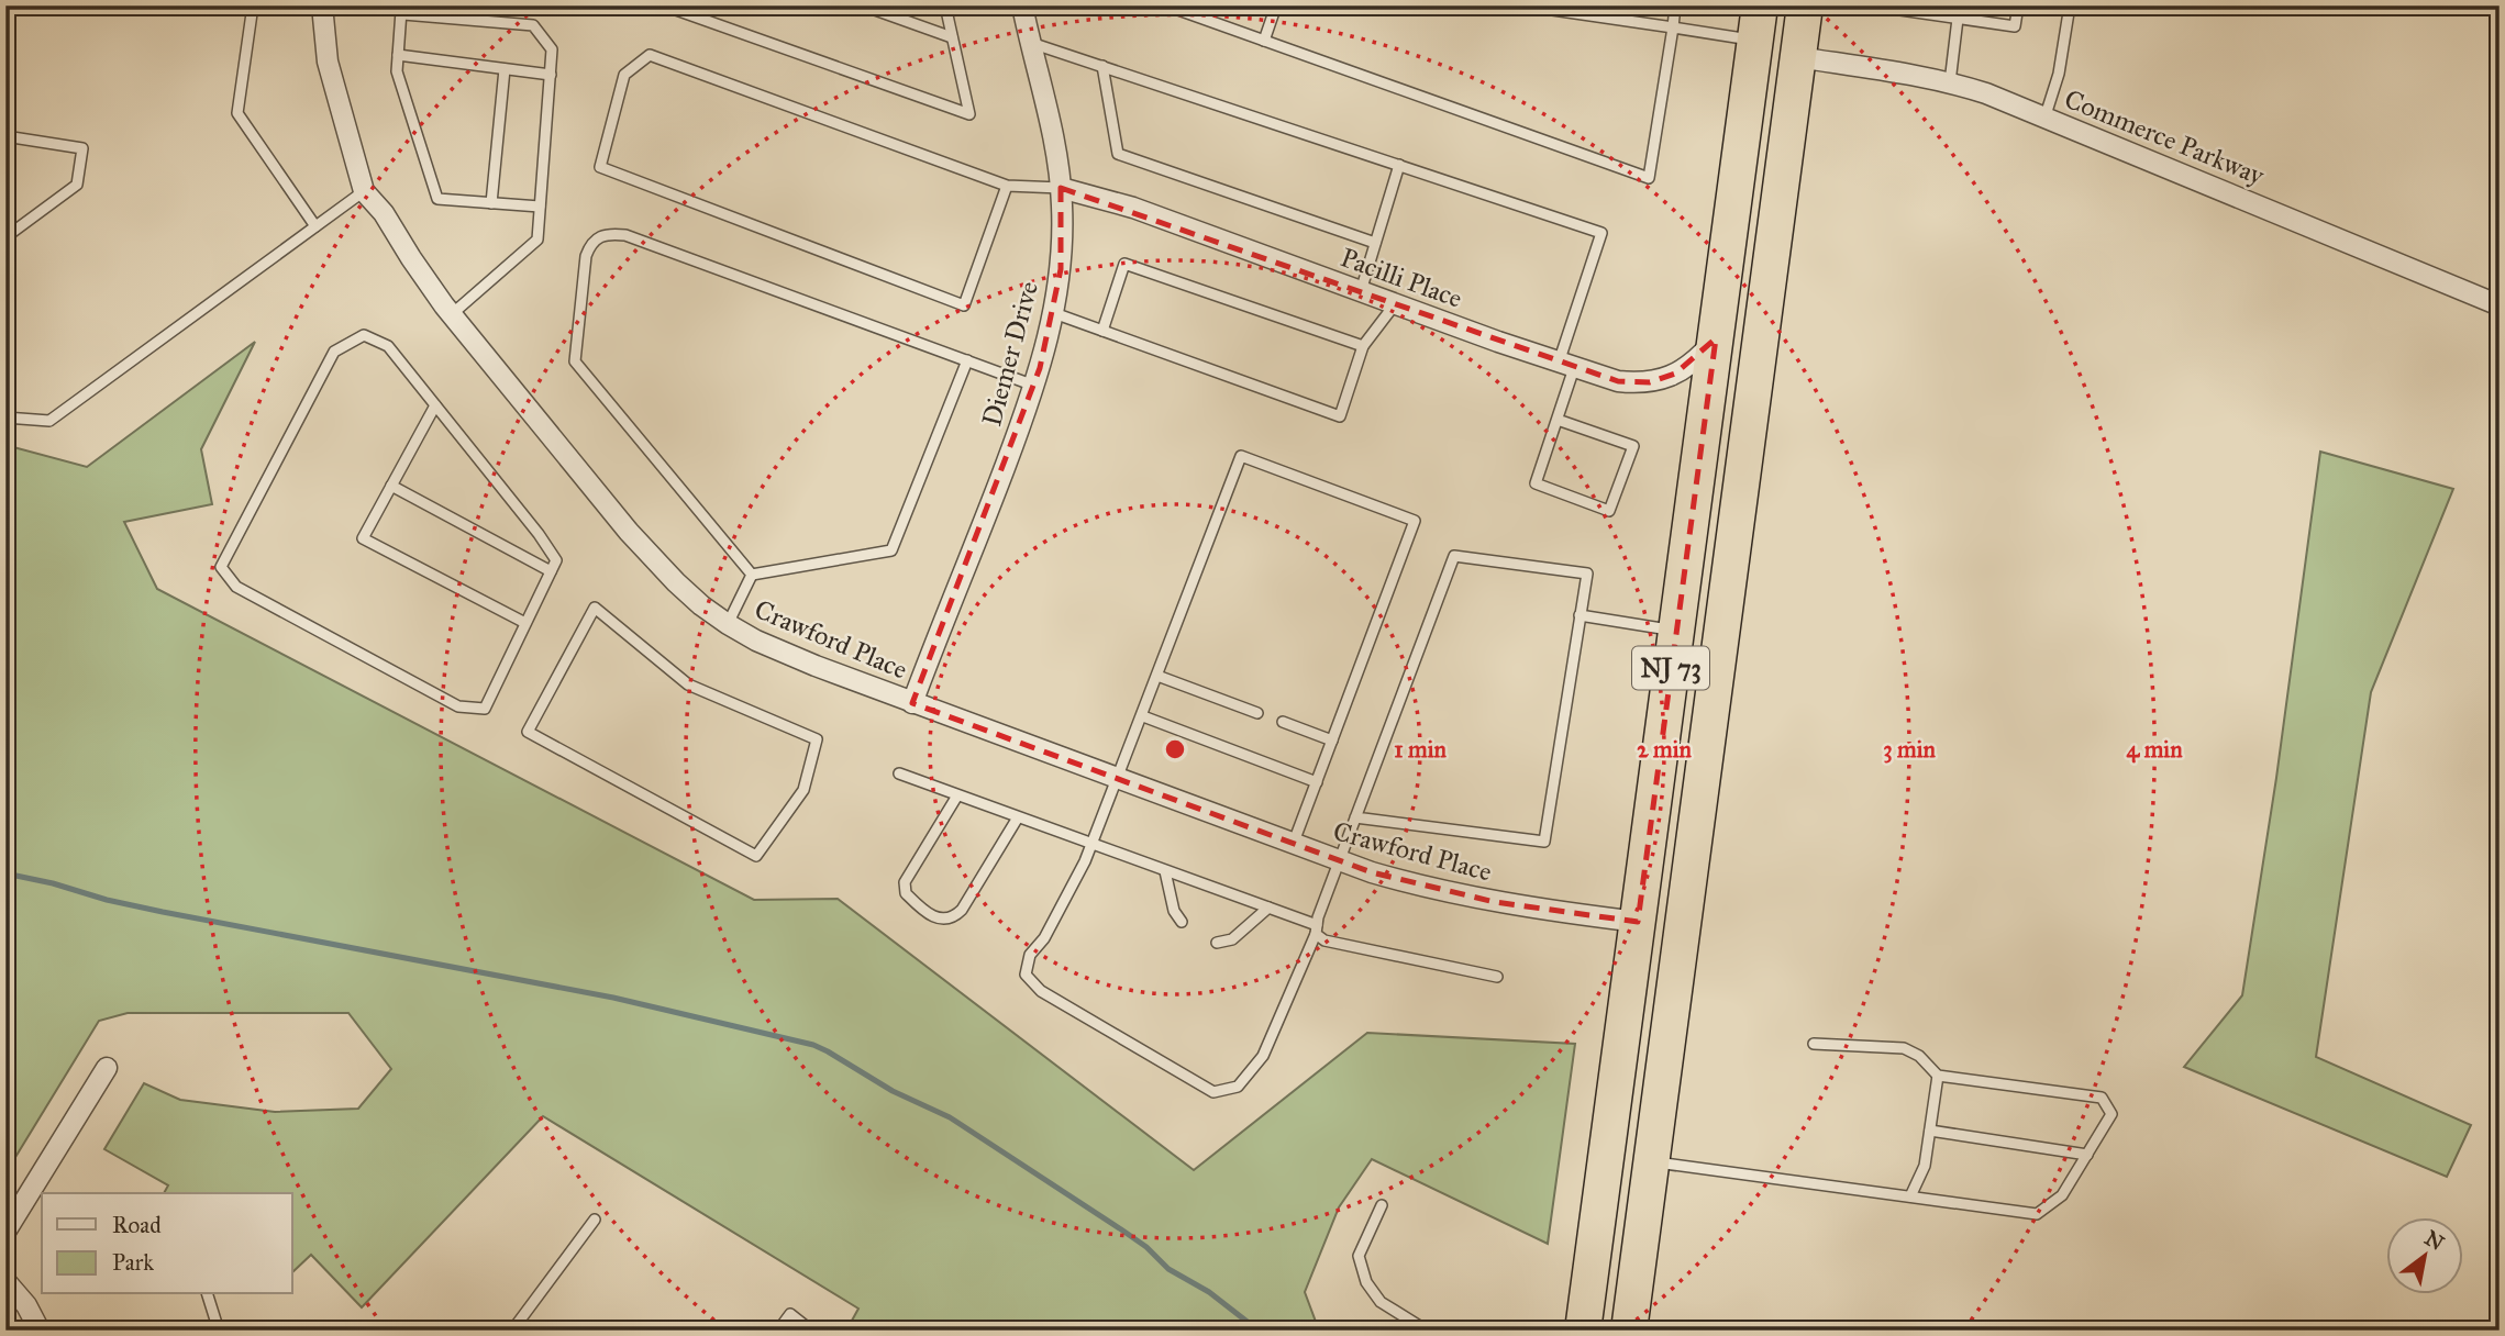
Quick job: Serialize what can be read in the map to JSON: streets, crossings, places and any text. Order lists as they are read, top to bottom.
{
  "streets": {
    "highway": ["NJ 73"],
    "street": [
      "Commerce Parkway",
      "Pacilli Place",
      "Diemer Drive",
      "Crawford Place"
    ]
  },
  "crossings": [
    ["Commerce Parkway", "NJ 73"],
    ["Pacilli Place", "Diemer Drive"],
    ["Pacilli Place", "NJ 73"],
    ["Diemer Drive", "Crawford Place"],
    ["Crawford Place", "NJ 73"]
  ],
  "legend": ["Road", "Park"],
  "north": "top right",
  "rings": [
    "1 min",
    "2 min",
    "3 min",
    "4 min"
  ]
}
